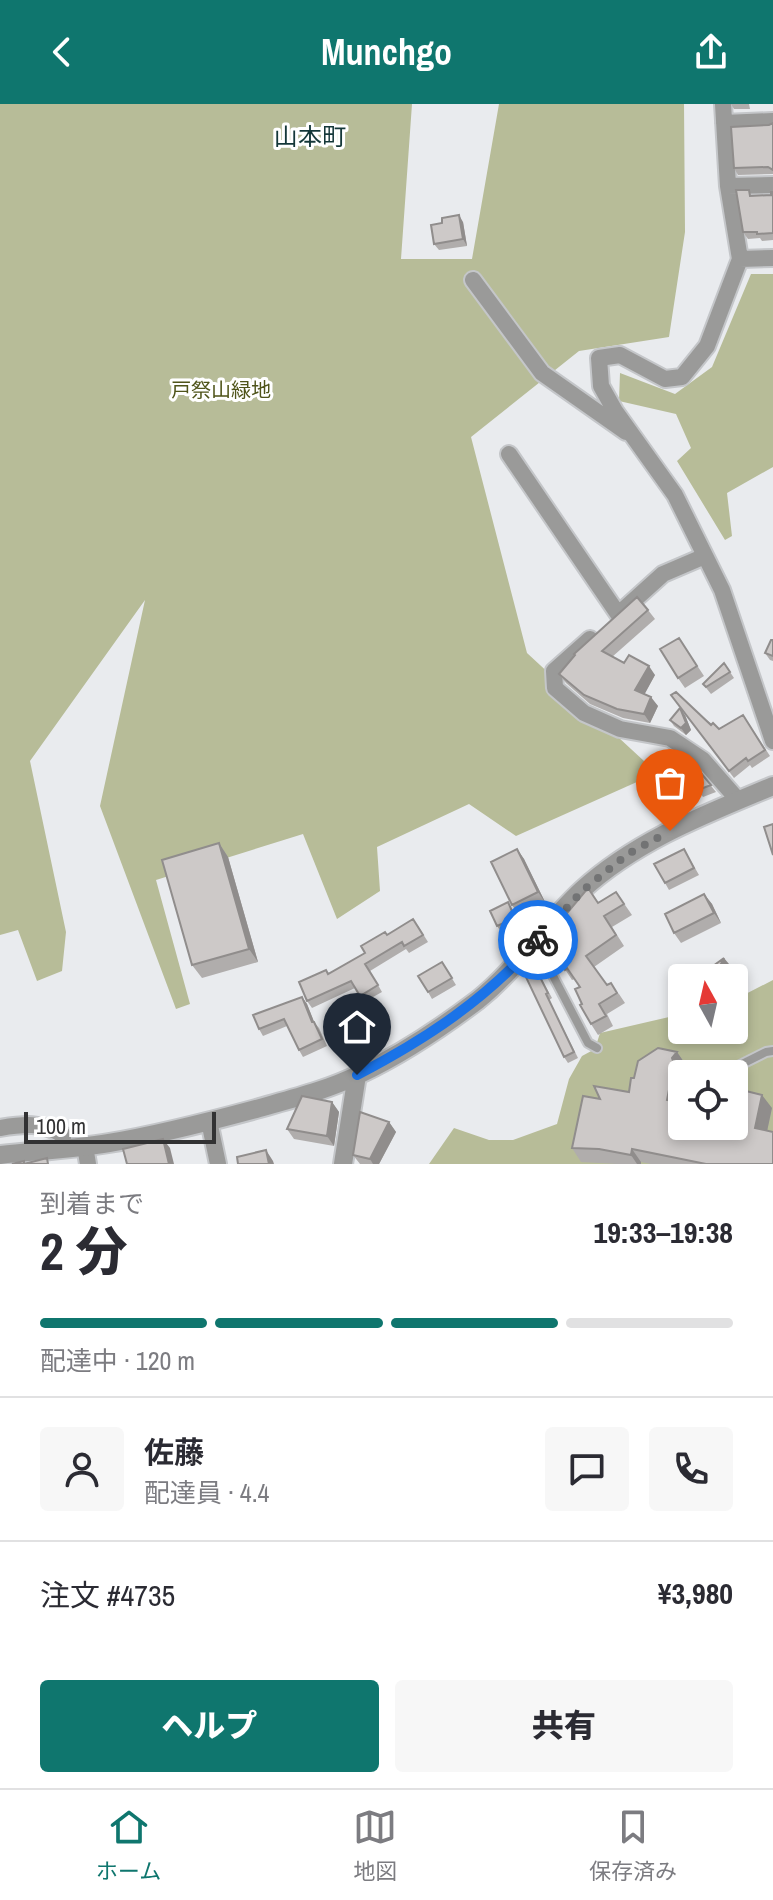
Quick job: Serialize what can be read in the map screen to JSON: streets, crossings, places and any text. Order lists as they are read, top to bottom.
{
  "districts": ["山本町"],
  "parks": ["戸祭山緑地"],
  "scale_bar": "100 m",
  "north": "top",
  "page": {
    "header": "Munchgo",
    "scale": "100 m",
    "heading": ["2 分", "到着まで", "19:33–19:38"],
    "panel": [
      "佐藤",
      "配達員 · 4.4",
      "注文 #4735",
      "¥3,980"
    ],
    "bar": "配達中 · 120 m",
    "buttons": ["ヘルプ", "共有"],
    "tabs": ["ホーム", "地図", "保存済み"]
  }
}
